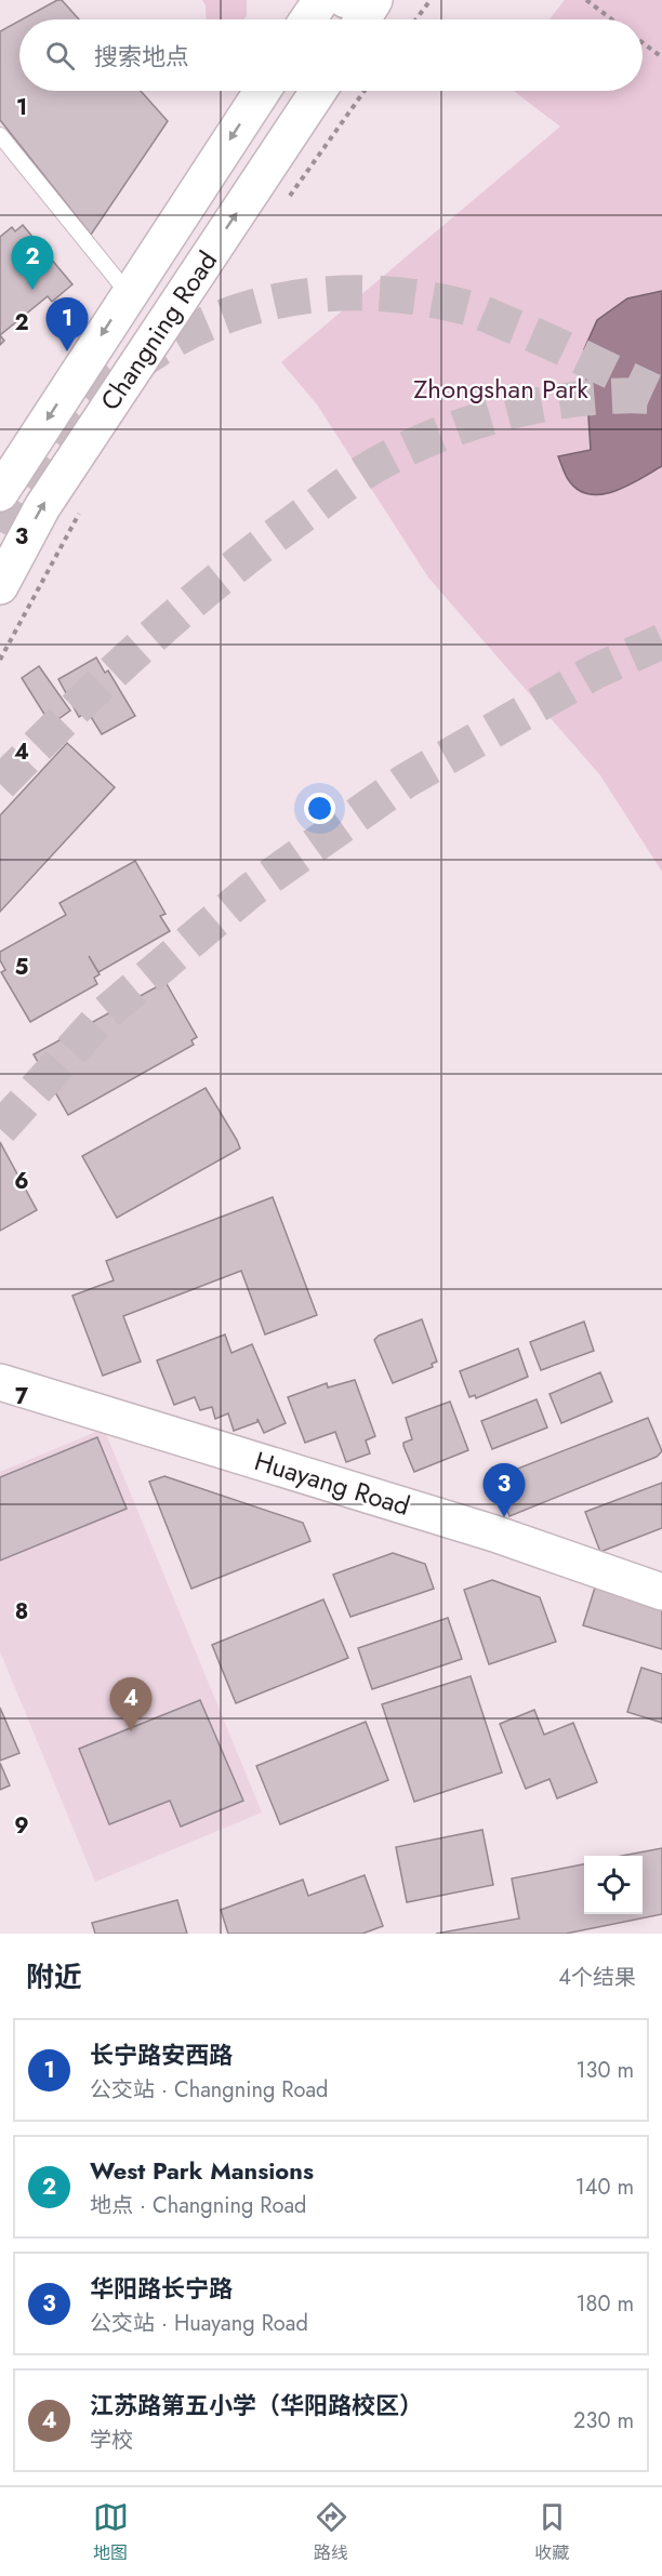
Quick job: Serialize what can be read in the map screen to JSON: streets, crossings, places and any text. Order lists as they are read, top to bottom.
{
  "streets": {
    "main road": ["Changning Road", "Huayang Road"]
  },
  "parks": ["Zhongshan Park"],
  "page": {
    "search": "搜索地点",
    "pins": [
      "2",
      "1",
      "3",
      "4"
    ],
    "heading": ["附近", "4个结果"],
    "list": [
      {
        "mark": "1",
        "name": "长宁路安西路",
        "note": "公交站 · Changning Road",
        "value": "130 m"
      },
      {
        "mark": "2",
        "name": "West Park Mansions",
        "note": "地点 · Changning Road",
        "value": "140 m"
      },
      {
        "mark": "3",
        "name": "华阳路长宁路",
        "note": "公交站 · Huayang Road",
        "value": "180 m"
      },
      {
        "mark": "4",
        "name": "江苏路第五小学（华阳路校区）",
        "note": "学校",
        "value": "230 m"
      }
    ],
    "nav": ["地图", "路线", "收藏"]
  },
  "grid": {
    "rows": [
      "1",
      "2",
      "3",
      "4",
      "5",
      "6",
      "7",
      "8",
      "9"
    ]
  }
}
